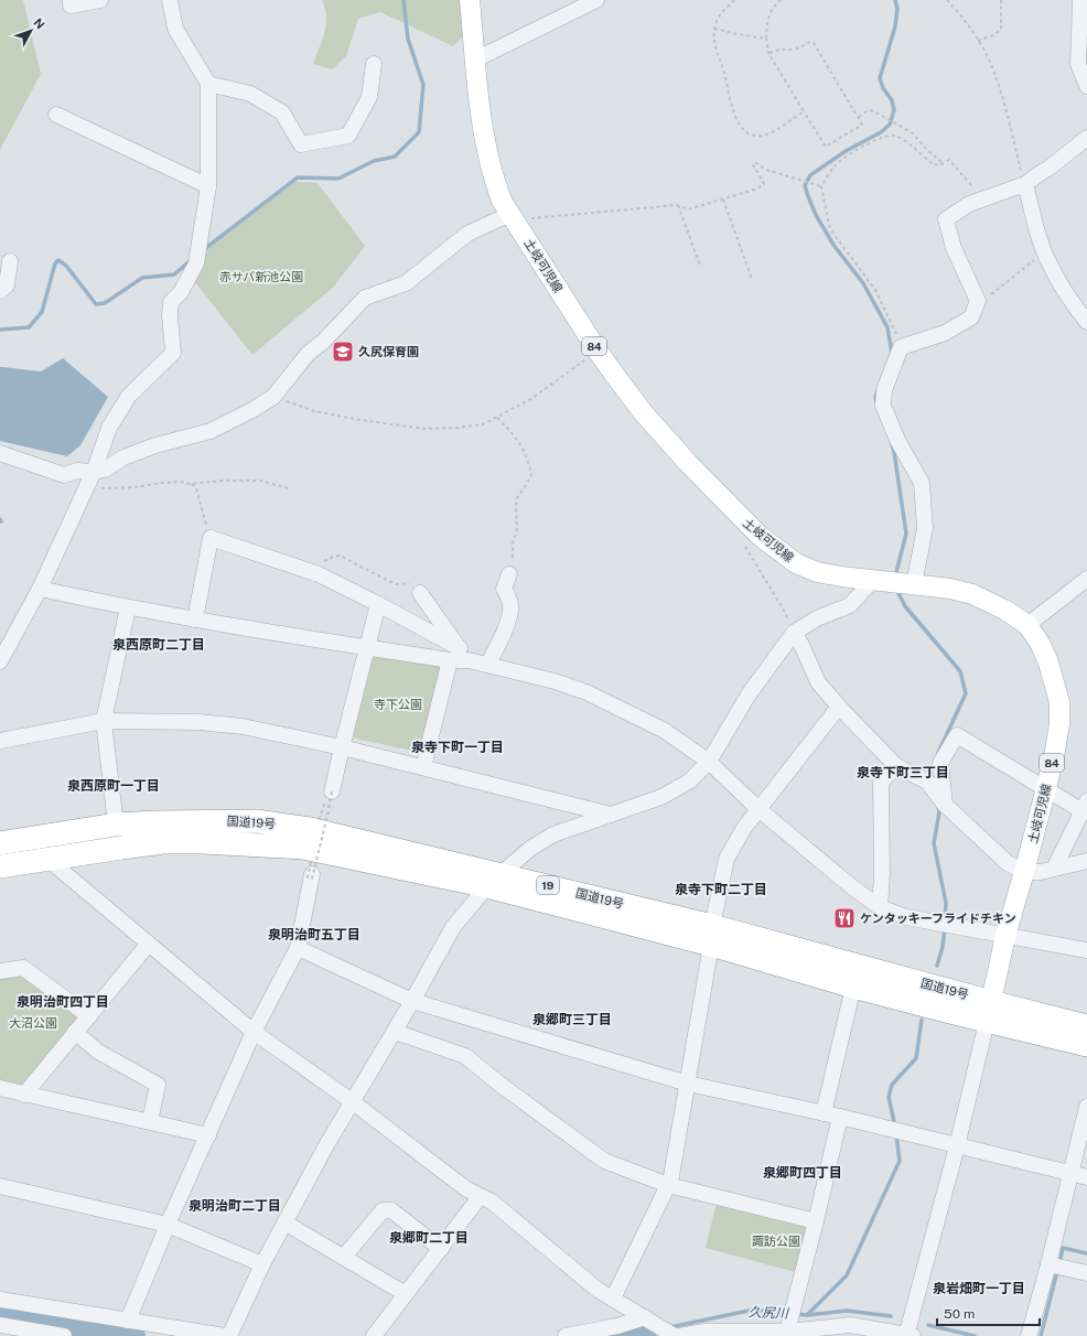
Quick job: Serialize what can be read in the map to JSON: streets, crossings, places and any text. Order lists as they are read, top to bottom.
{
  "streets": {
    "highway": ["国道19号", "19"],
    "main road": ["土岐可児線", "84"]
  },
  "crossings": [
    ["土岐可児線", "国道19号"]
  ],
  "districts": [
    "泉西原町二丁目",
    "泉寺下町一丁目",
    "泉寺下町三丁目",
    "泉西原町一丁目",
    "泉寺下町二丁目",
    "泉明治町五丁目",
    "泉明治町四丁目",
    "泉郷町三丁目",
    "泉郷町四丁目",
    "泉明治町二丁目",
    "泉郷町二丁目",
    "泉岩畑町一丁目"
  ],
  "water": ["久尻川"],
  "parks": [
    "赤サバ新池公園",
    "寺下公園",
    "大沼公園",
    "諏訪公園"
  ],
  "places": {
    "school or university": ["久尻保育園"],
    "restaurant": ["ケンタッキーフライドチキン"]
  },
  "scale_bar": "50 m",
  "north": "top right"
}
